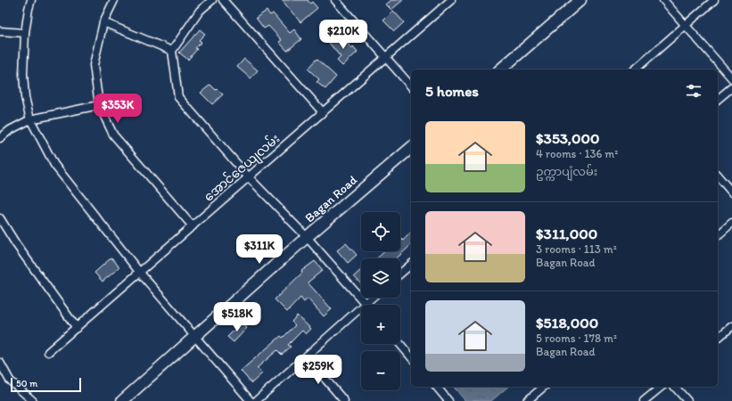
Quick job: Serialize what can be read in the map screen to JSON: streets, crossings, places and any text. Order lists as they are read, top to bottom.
{
  "streets": {
    "street": ["အောင်ဇေယျလမ်း", "Bagan Road"]
  },
  "scale_bar": "50 m",
  "page": {
    "price": [
      "$210K",
      "$353K",
      "$311K",
      "$518K",
      "$259K"
    ],
    "heading": "5 homes",
    "list": [
      {
        "name": "$353,000",
        "note": "4 rooms · 136 m² · ဥက္ကာပျံလမ်း"
      },
      {
        "name": "$311,000",
        "note": "3 rooms · 113 m² · Bagan Road"
      },
      {
        "name": "$518,000",
        "note": "5 rooms · 178 m² · Bagan Road"
      }
    ],
    "map_buttons": ["+", "−"],
    "scale": "50 m"
  }
}
